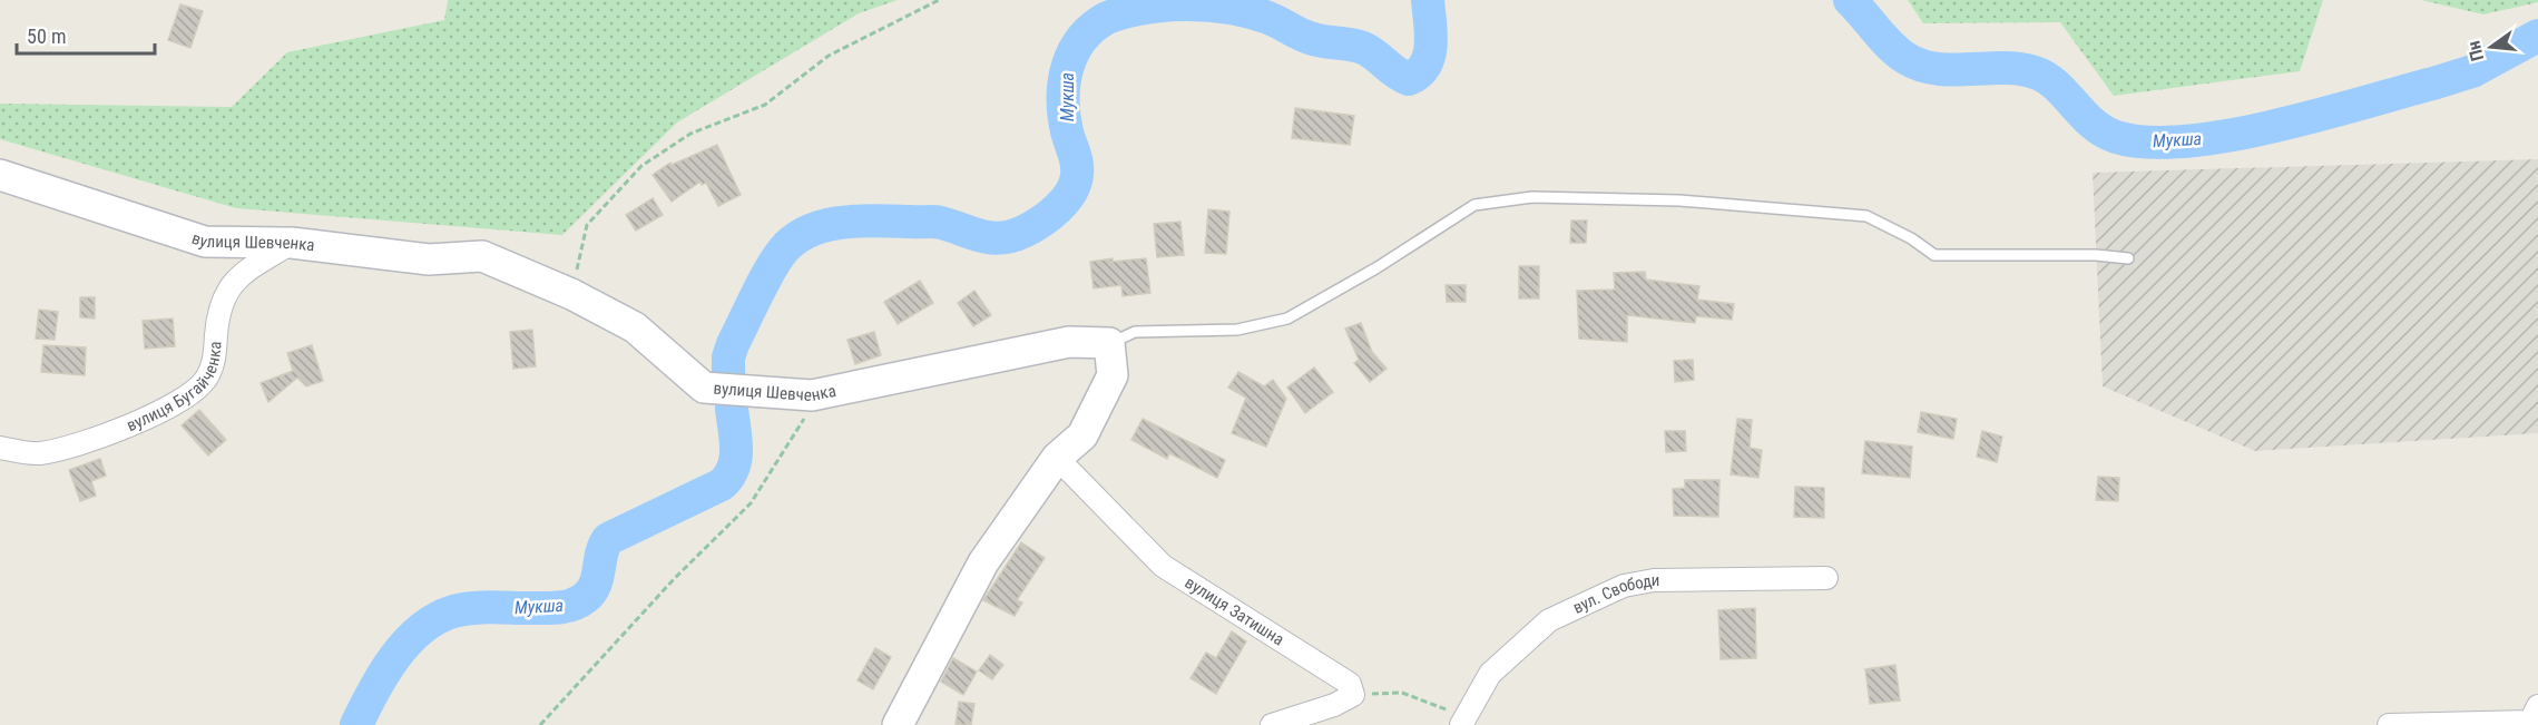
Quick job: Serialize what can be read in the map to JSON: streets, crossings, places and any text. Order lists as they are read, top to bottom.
{
  "streets": {
    "street": [
      "вулиця Шевченка",
      "вулиця Бугайченка",
      "вул. Свободи",
      "вулиця Затишна"
    ]
  },
  "crossings": [
    ["вулиця Шевченка", "вулиця Бугайченка"]
  ],
  "water": ["Мукша"],
  "scale_bar": "50 m",
  "north": "left"
}
